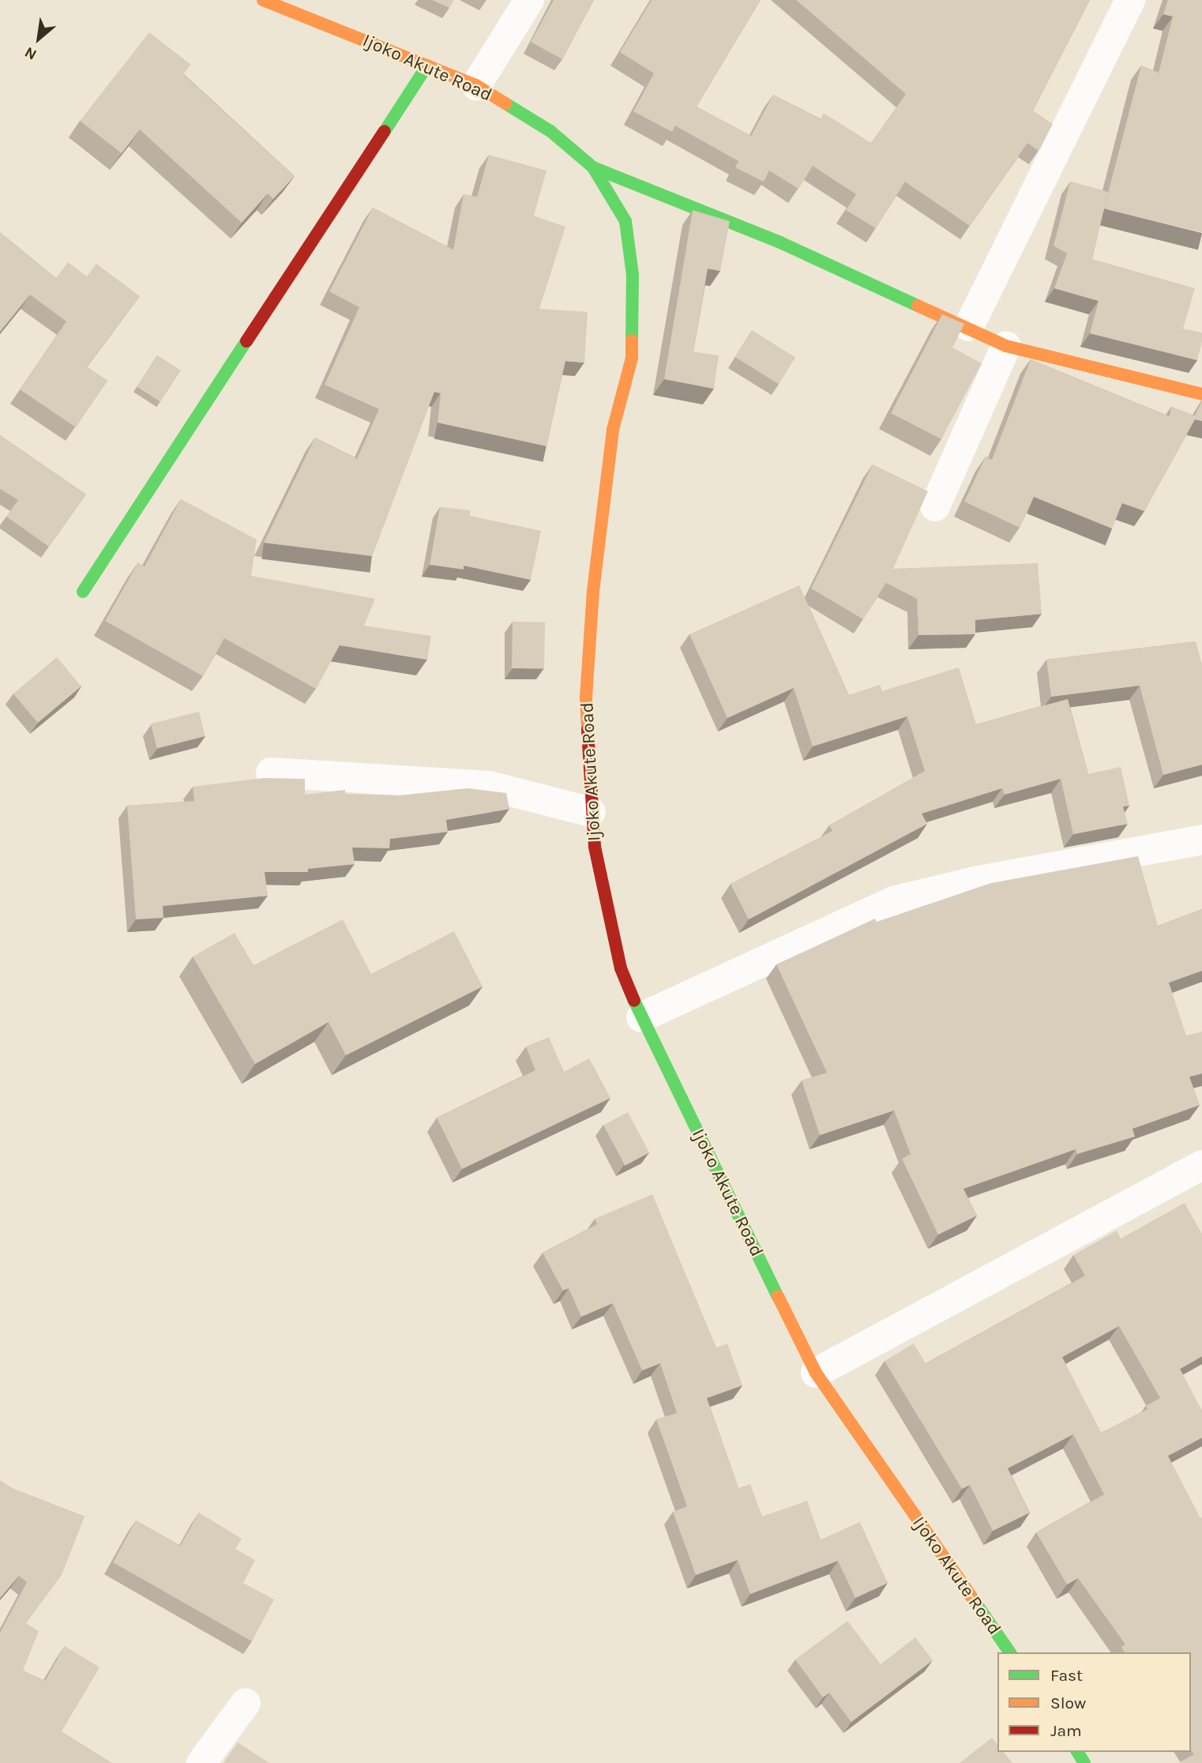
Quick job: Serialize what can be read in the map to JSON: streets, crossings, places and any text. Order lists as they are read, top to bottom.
{
  "streets": {
    "main road": ["Ijoko Akute Road"]
  },
  "legend": ["Fast", "Slow", "Jam"],
  "north": "bottom left"
}
